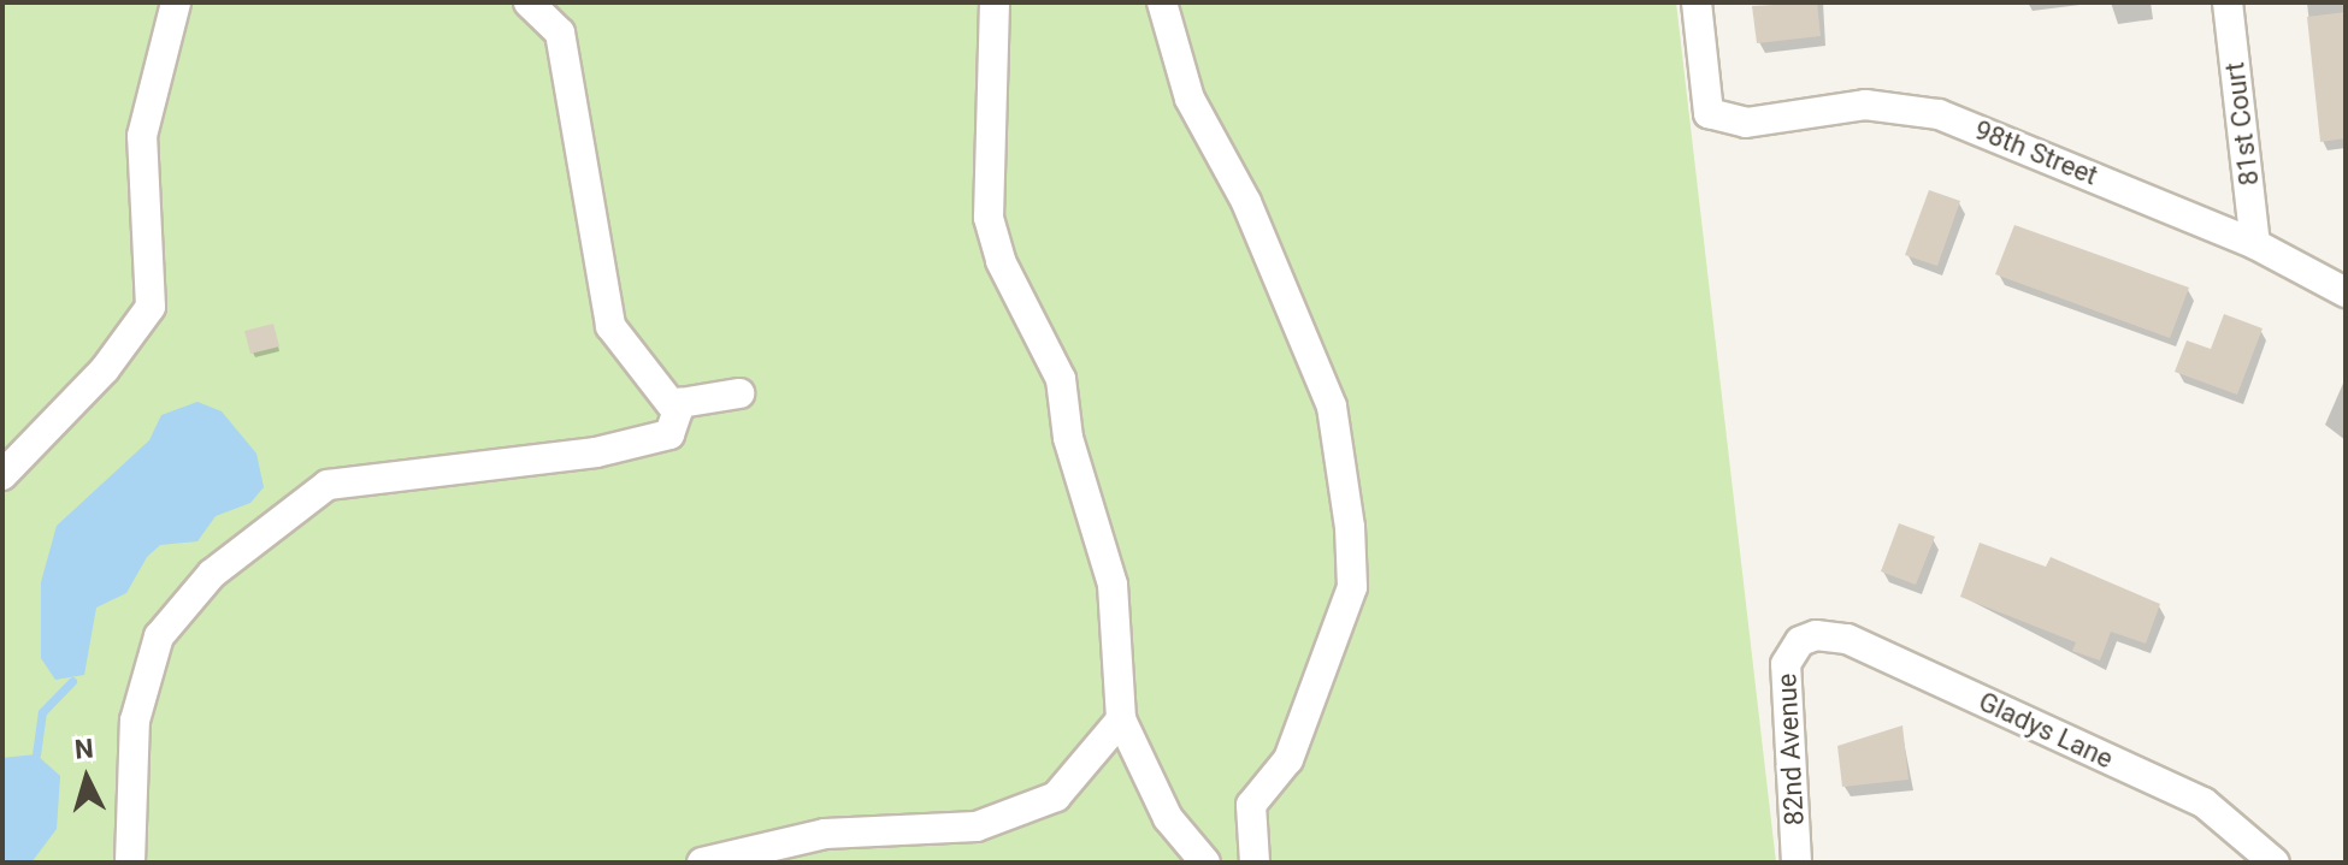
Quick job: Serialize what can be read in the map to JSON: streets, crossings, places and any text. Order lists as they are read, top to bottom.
{
  "streets": {
    "street": [
      "81st Court",
      "98th Street",
      "Gladys Lane",
      "82nd Avenue"
    ]
  },
  "crossings": [
    ["81st Court", "98th Street"],
    ["Gladys Lane", "82nd Avenue"]
  ],
  "north": "top"
}
